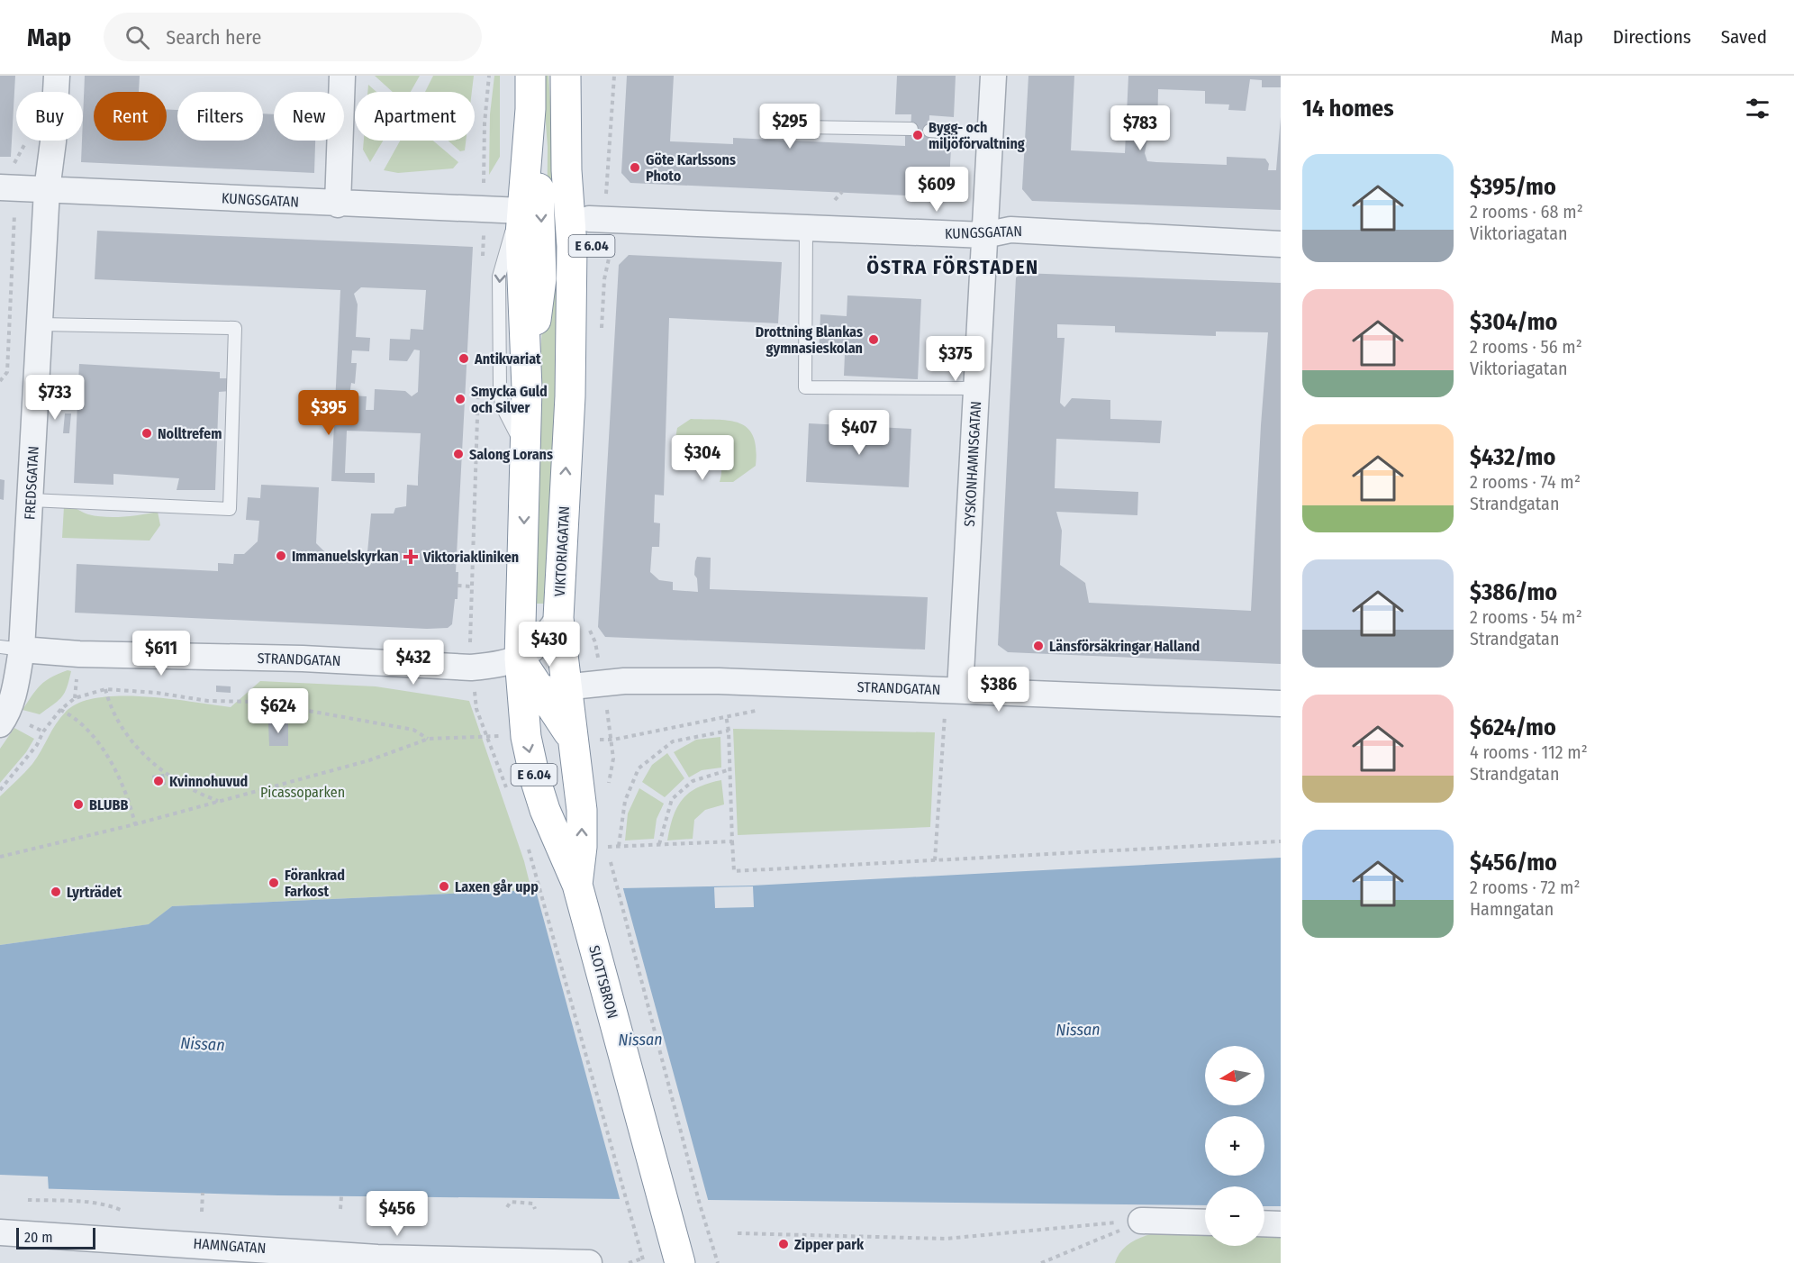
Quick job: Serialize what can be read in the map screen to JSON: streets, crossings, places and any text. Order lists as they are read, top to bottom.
{
  "streets": {
    "highway": ["E 6.04", "VIKTORIAGATAN", "SLOTTSBRON"],
    "street": [
      "KUNGSGATAN",
      "SYSKONHAMNSGATAN",
      "FREDSGATAN",
      "STRANDGATAN",
      "HAMNGATAN"
    ]
  },
  "crossings": [
    ["KUNGSGATAN", "SYSKONHAMNSGATAN"],
    ["KUNGSGATAN", "FREDSGATAN"],
    ["KUNGSGATAN", "VIKTORIAGATAN"],
    ["SYSKONHAMNSGATAN", "STRANDGATAN"],
    ["FREDSGATAN", "STRANDGATAN"],
    ["VIKTORIAGATAN", "STRANDGATAN"],
    ["VIKTORIAGATAN", "SLOTTSBRON"]
  ],
  "districts": ["ÖSTRA FÖRSTADEN"],
  "water": ["Nissan"],
  "parks": ["Picassoparken"],
  "places": {
    "other": [
      "Bygg- och miljöförvaltning",
      "Göte Karlssons Photo",
      "Drottning Blankas gymnasieskolan",
      "Antikvariat",
      "Smycka Guld och Silver",
      "Nolltrefem",
      "Salong Lorans",
      "Immanuelskyrkan",
      "Länsförsäkringar Halland",
      "Kvinnohuvud",
      "BLUBB",
      "Förankrad Farkost",
      "Laxen går upp",
      "Lyrträdet",
      "Zipper park"
    ],
    "health": ["Viktoriakliniken"]
  },
  "scale_bar": "20 m",
  "north": "left",
  "page": {
    "header": "Map",
    "search": "Search here",
    "nav": ["Map", "Directions", "Saved"],
    "heading": "14 homes",
    "chip": [
      "Buy",
      "Rent",
      "Filters",
      "New",
      "Apartment"
    ],
    "price": [
      "$295",
      "$783",
      "$609",
      "$375",
      "$733",
      "$395",
      "$407",
      "$304",
      "$430",
      "$611",
      "$432",
      "$386",
      "$624",
      "$456"
    ],
    "list": [
      {
        "name": "$395/mo",
        "note": "2 rooms · 68 m² · Viktoriagatan"
      },
      {
        "name": "$304/mo",
        "note": "2 rooms · 56 m² · Viktoriagatan"
      },
      {
        "name": "$432/mo",
        "note": "2 rooms · 74 m² · Strandgatan"
      },
      {
        "name": "$386/mo",
        "note": "2 rooms · 54 m² · Strandgatan"
      },
      {
        "name": "$624/mo",
        "note": "4 rooms · 112 m² · Strandgatan"
      },
      {
        "name": "$456/mo",
        "note": "2 rooms · 72 m² · Hamngatan"
      }
    ],
    "map_buttons": ["+", "−"],
    "scale": "20 m"
  }
}
